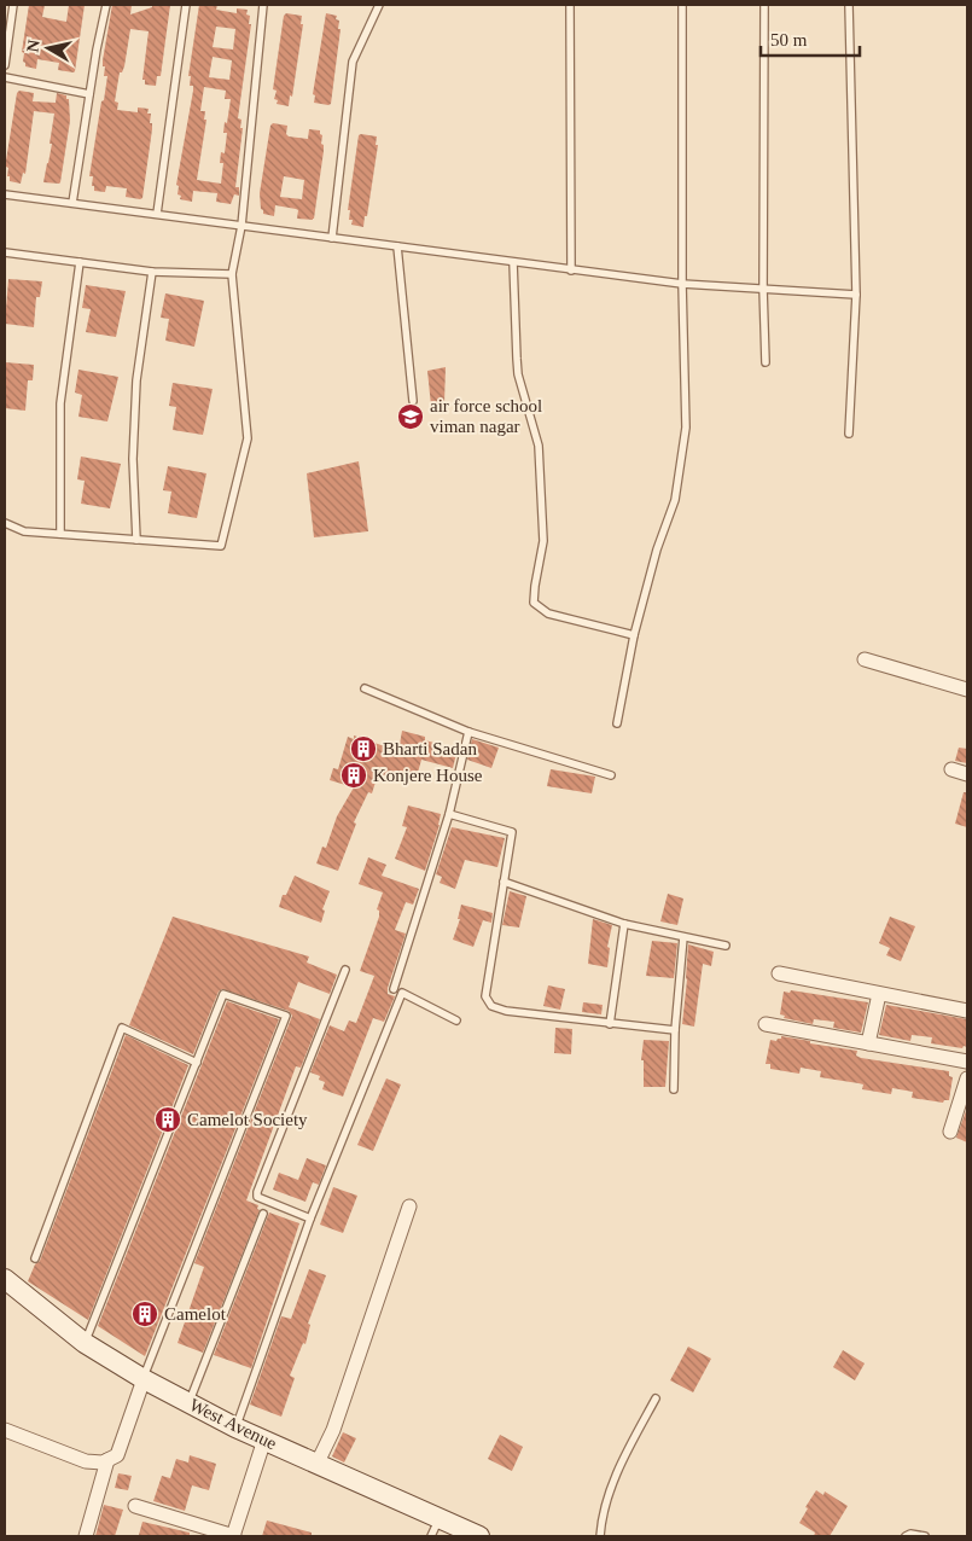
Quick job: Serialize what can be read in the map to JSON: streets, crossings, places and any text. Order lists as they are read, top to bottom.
{
  "streets": {
    "street": ["West Avenue"]
  },
  "places": {
    "school or university": ["air force school viman nagar"],
    "building": [
      "Bharti Sadan",
      "Konjere House",
      "Camelot Society",
      "Camelot"
    ]
  },
  "scale_bar": "50 m",
  "north": "left"
}
